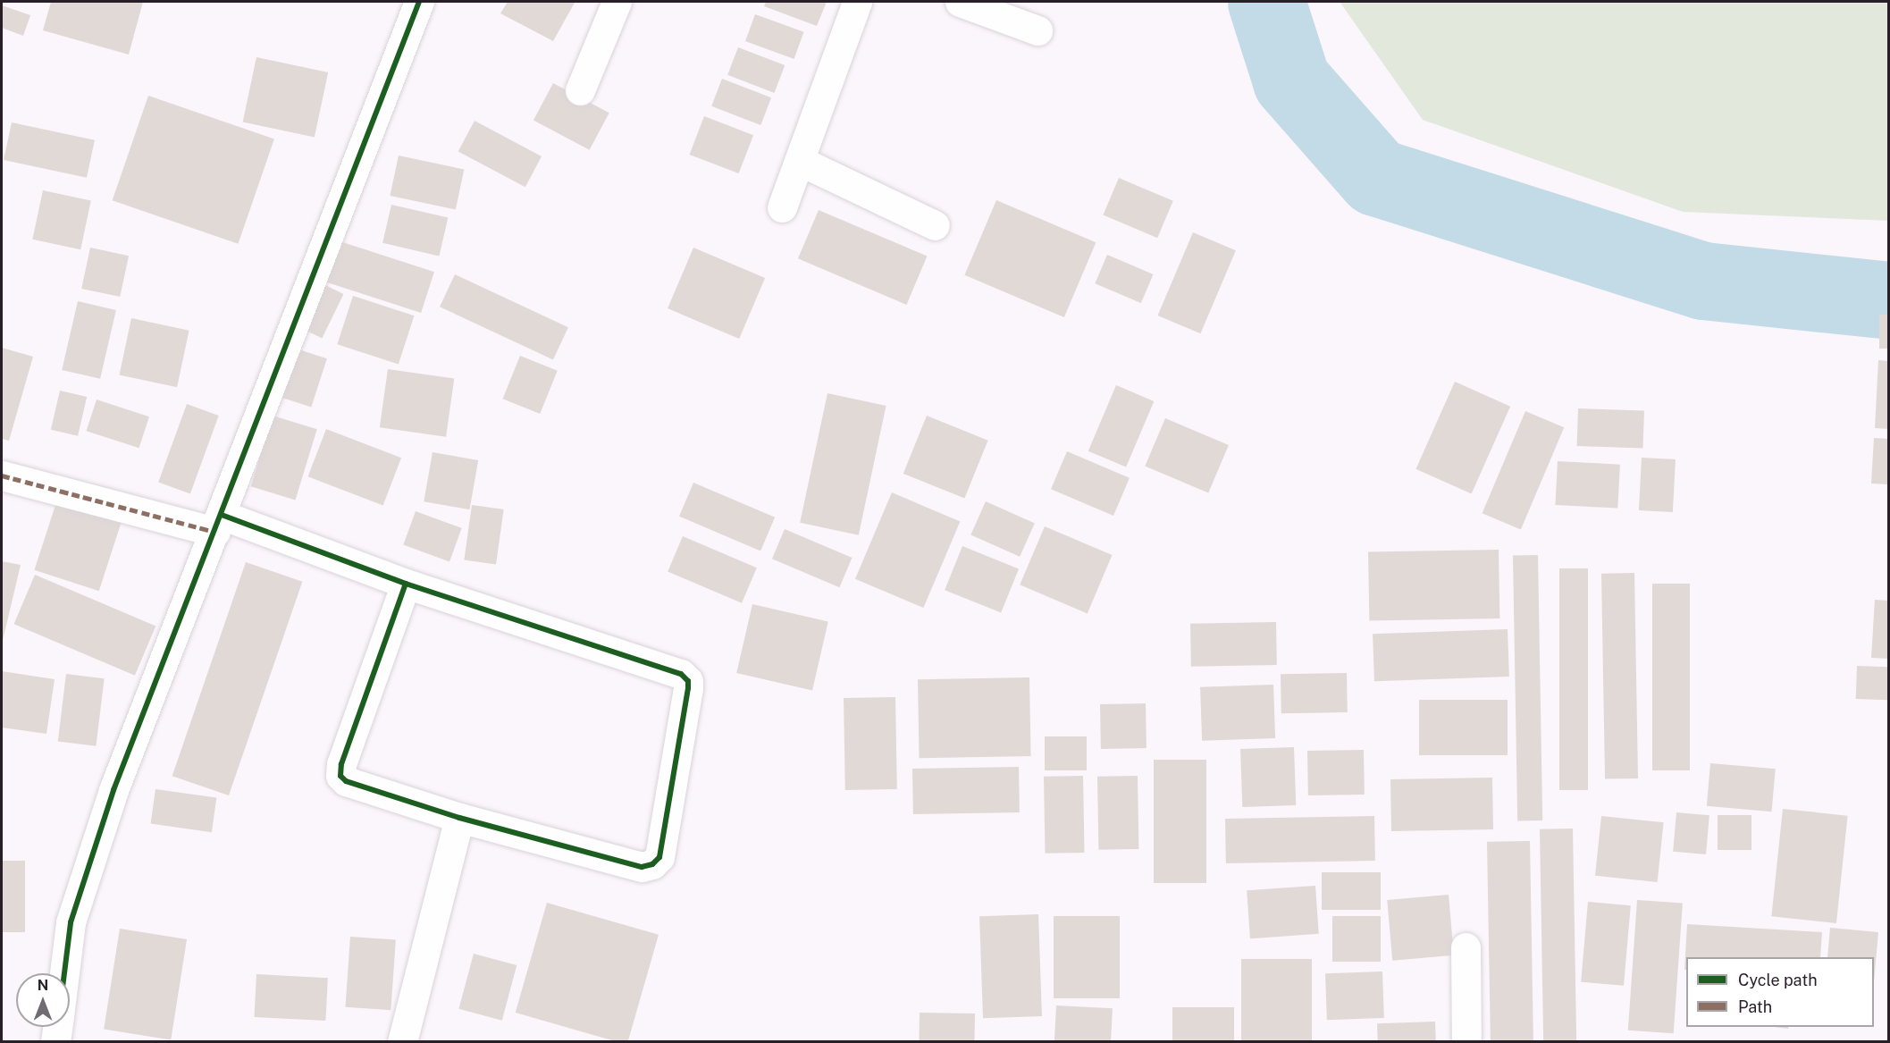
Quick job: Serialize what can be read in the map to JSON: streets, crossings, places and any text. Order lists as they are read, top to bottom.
{
  "legend": ["Cycle path", "Path"],
  "north": "top"
}
